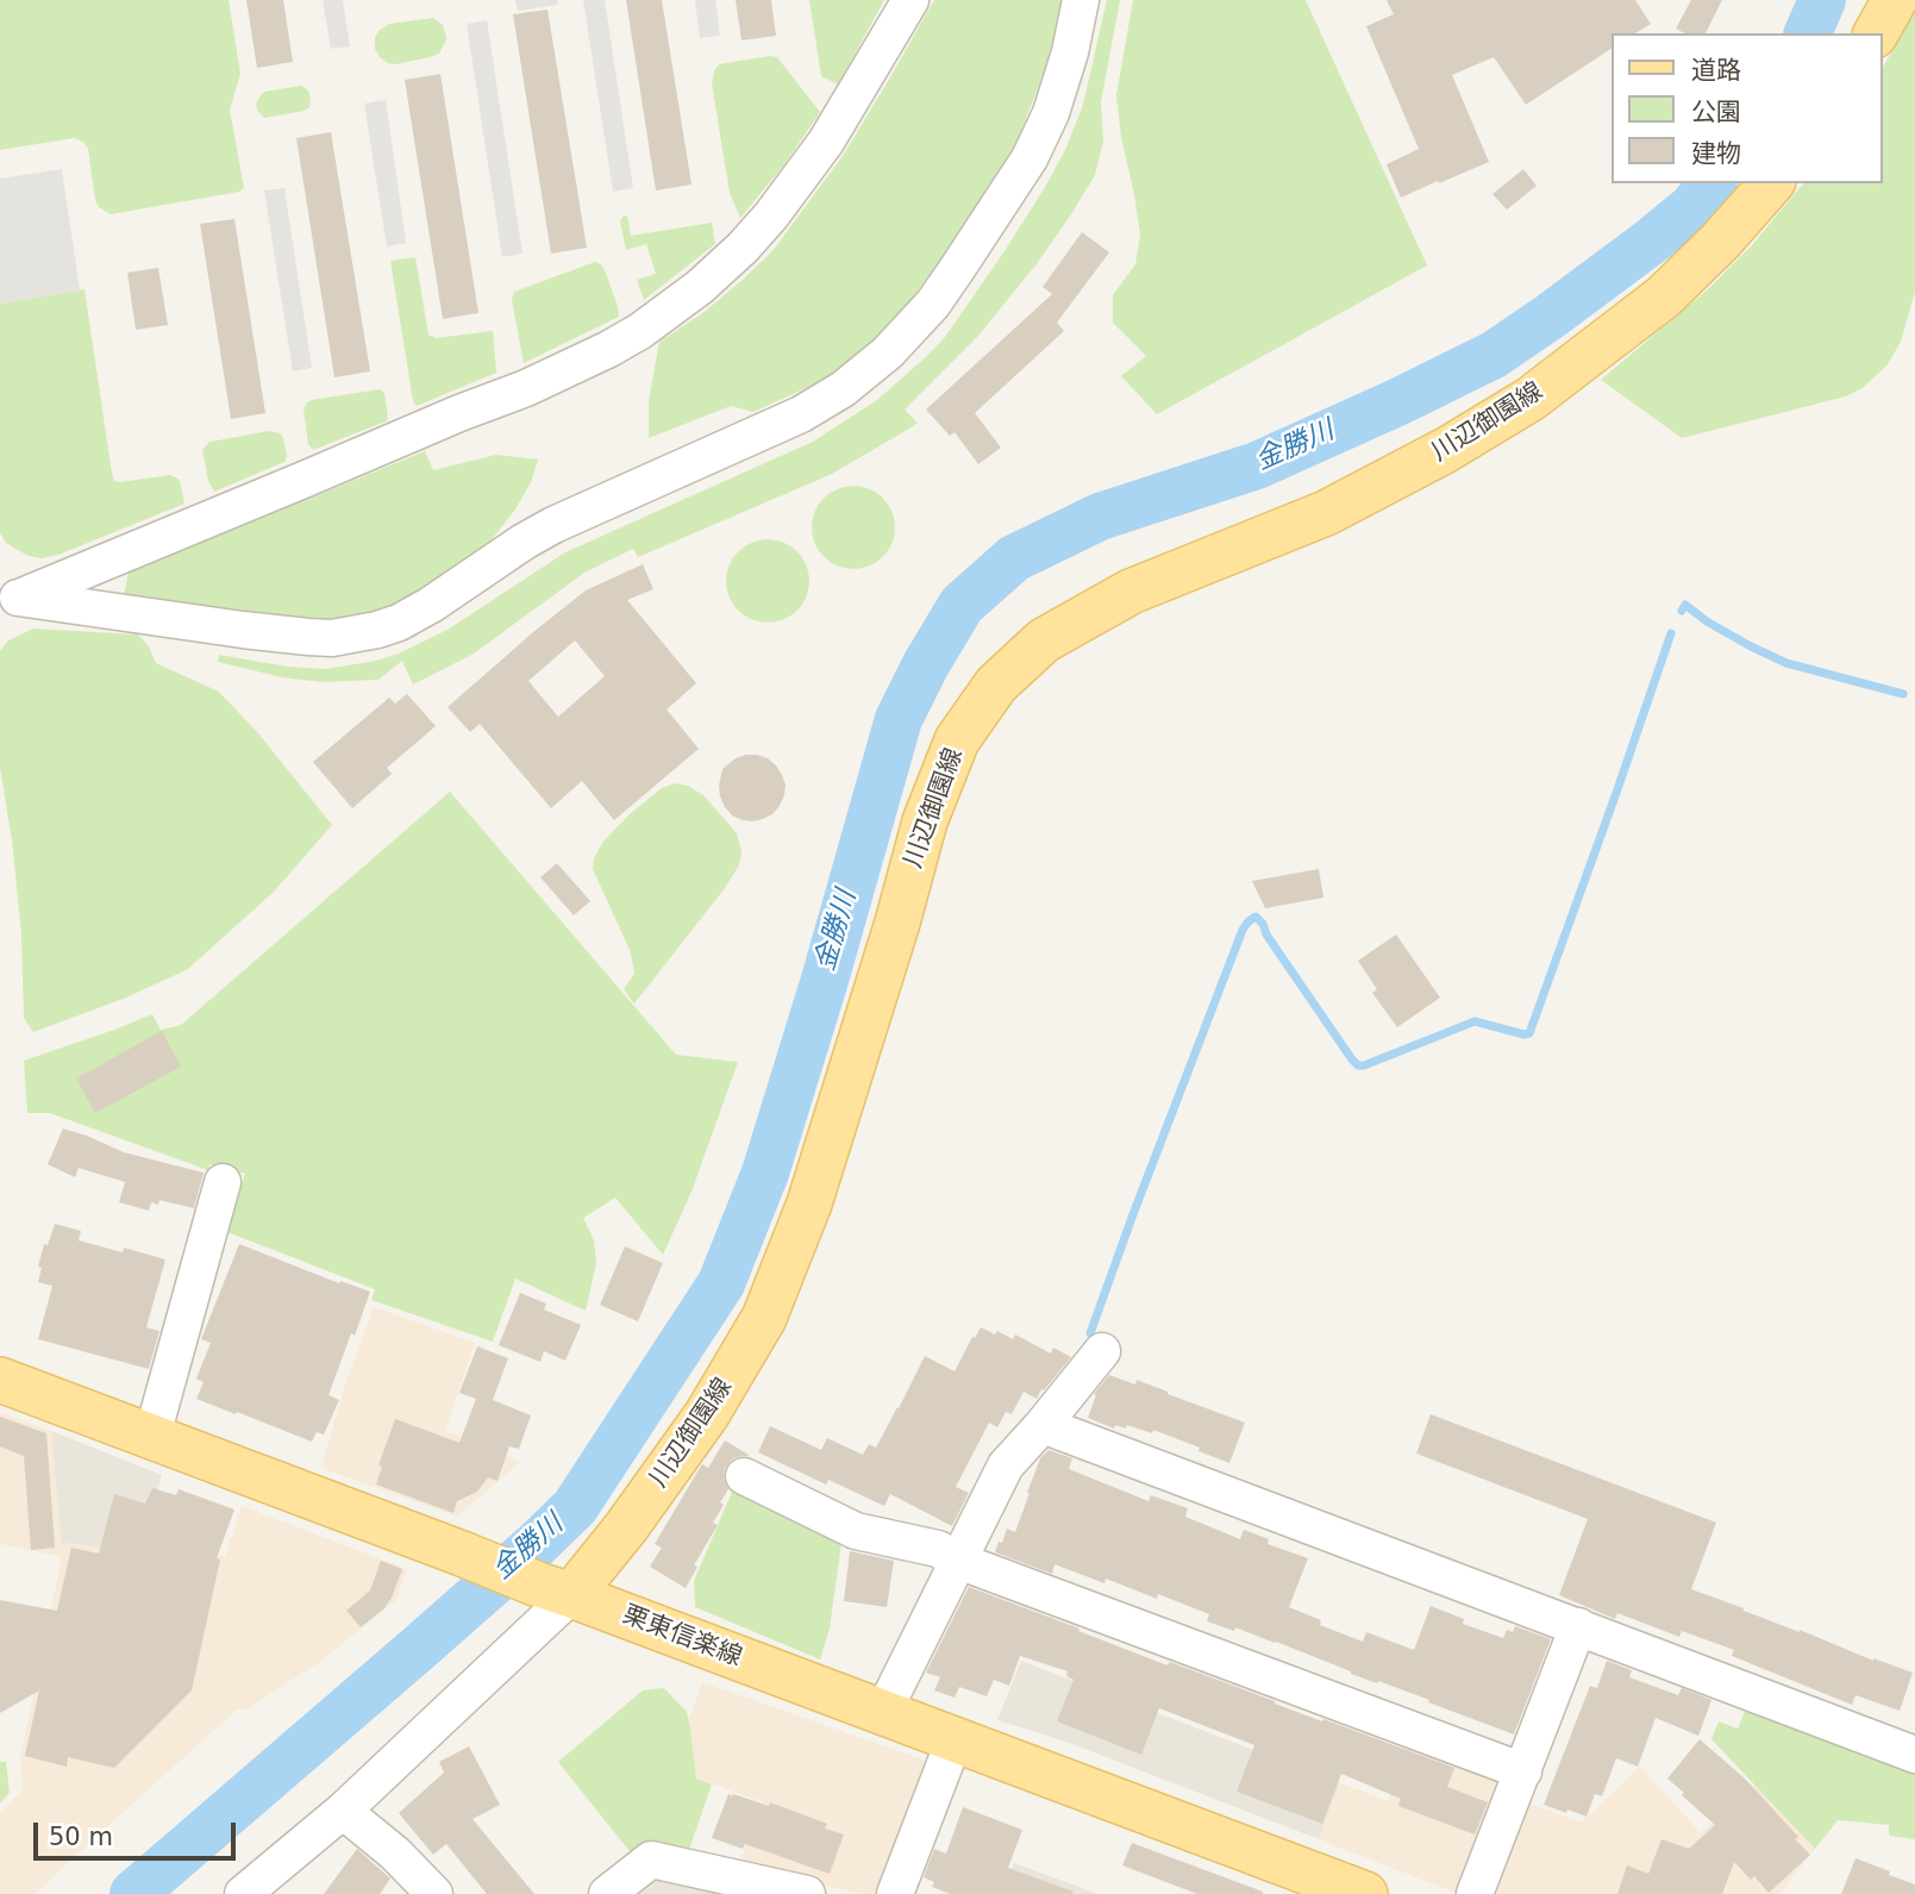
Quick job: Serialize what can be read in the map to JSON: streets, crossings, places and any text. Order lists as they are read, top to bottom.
{
  "streets": {
    "main road": ["川辺御園線", "栗東信楽線"]
  },
  "crossings": [
    ["川辺御園線", "栗東信楽線"]
  ],
  "water": ["金勝川"],
  "legend": ["道路", "公園", "建物"],
  "scale_bar": "50 m"
}
